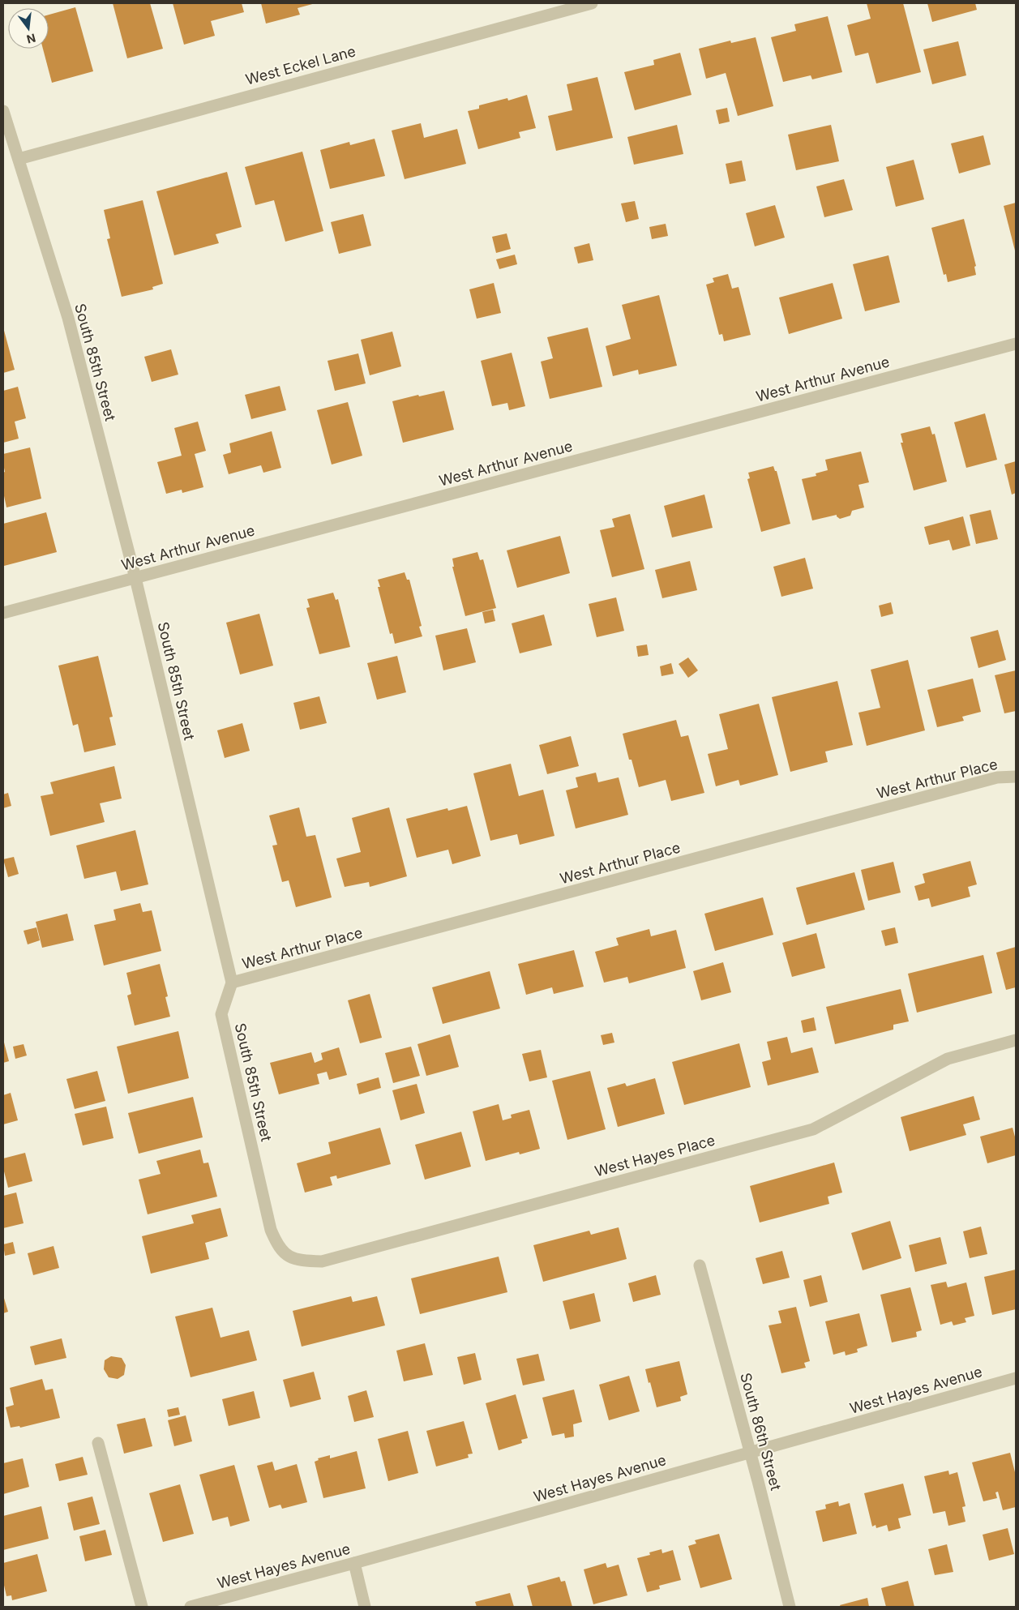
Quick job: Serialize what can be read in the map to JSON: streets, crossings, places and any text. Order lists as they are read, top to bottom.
{
  "streets": {
    "street": [
      "West Eckel Lane",
      "South 85th Street",
      "West Arthur Avenue",
      "West Arthur Place",
      "West Hayes Place",
      "West Hayes Avenue",
      "South 86th Street"
    ]
  },
  "crossings": [
    ["West Eckel Lane", "South 85th Street"],
    ["South 85th Street", "West Arthur Avenue"],
    ["South 85th Street", "West Arthur Place"],
    ["South 85th Street", "West Hayes Place"],
    ["West Hayes Avenue", "South 86th Street"]
  ],
  "north": "bottom"
}
